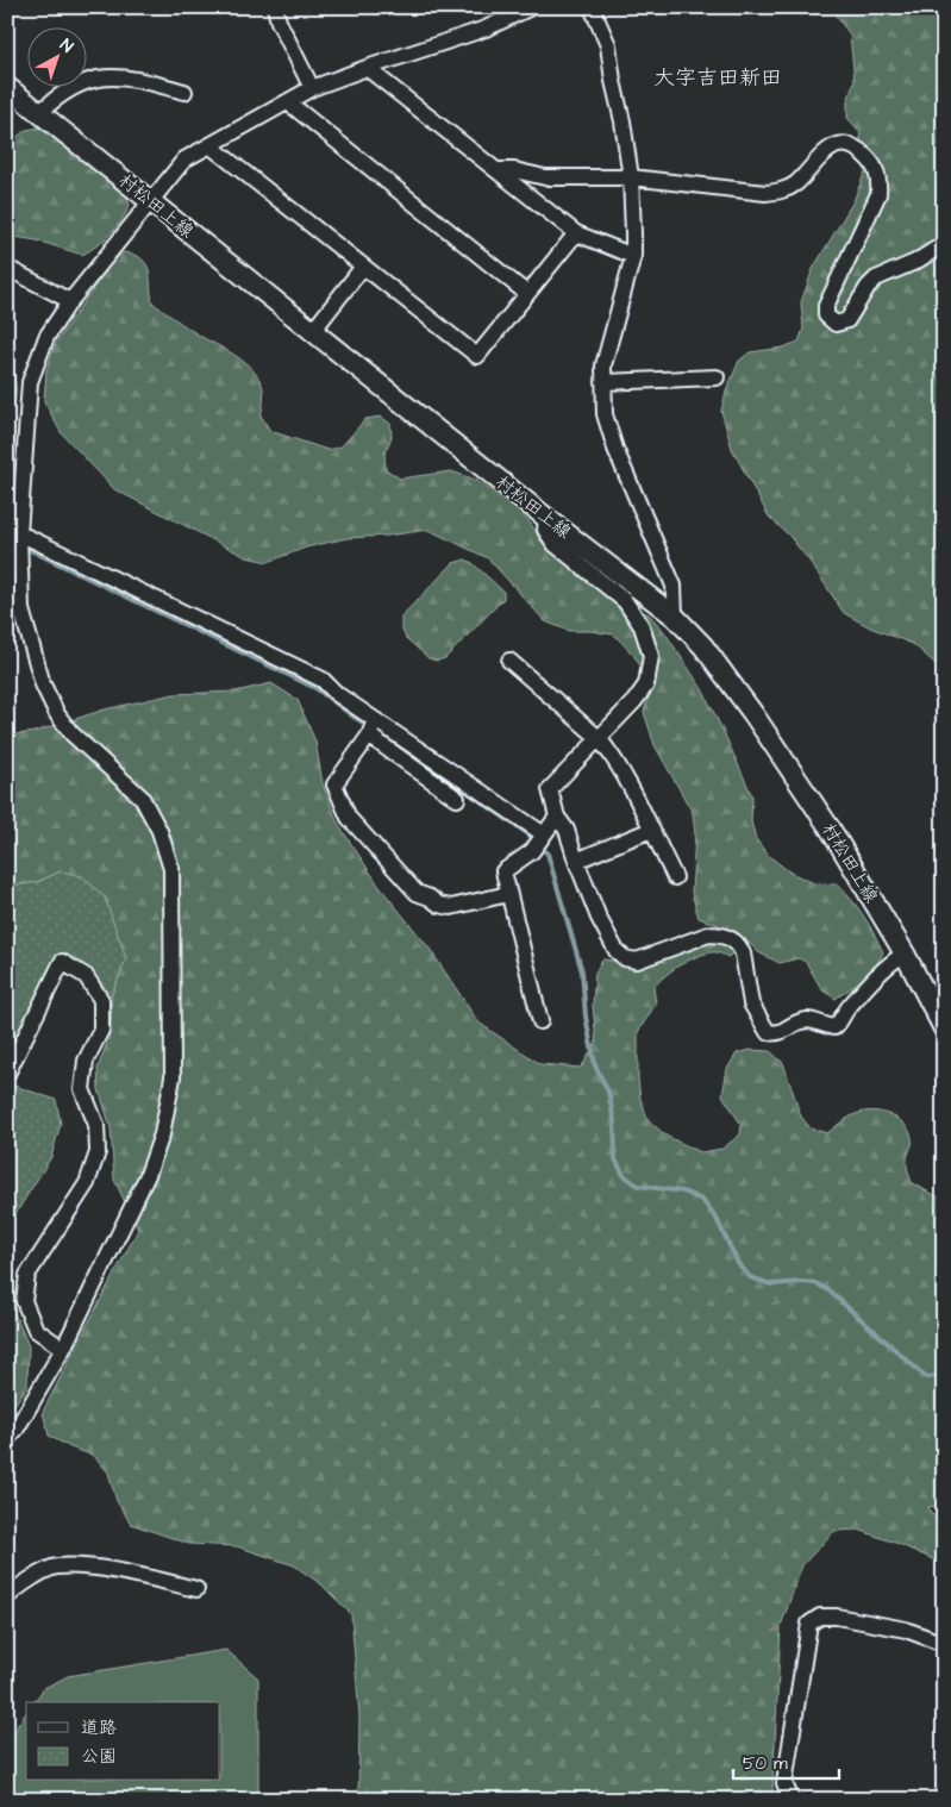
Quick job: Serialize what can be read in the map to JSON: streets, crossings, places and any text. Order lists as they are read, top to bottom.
{
  "streets": {
    "main road": ["村松田上線"]
  },
  "districts": ["大字吉田新田"],
  "legend": ["道路", "公園"],
  "scale_bar": "50 m",
  "north": "top right"
}
